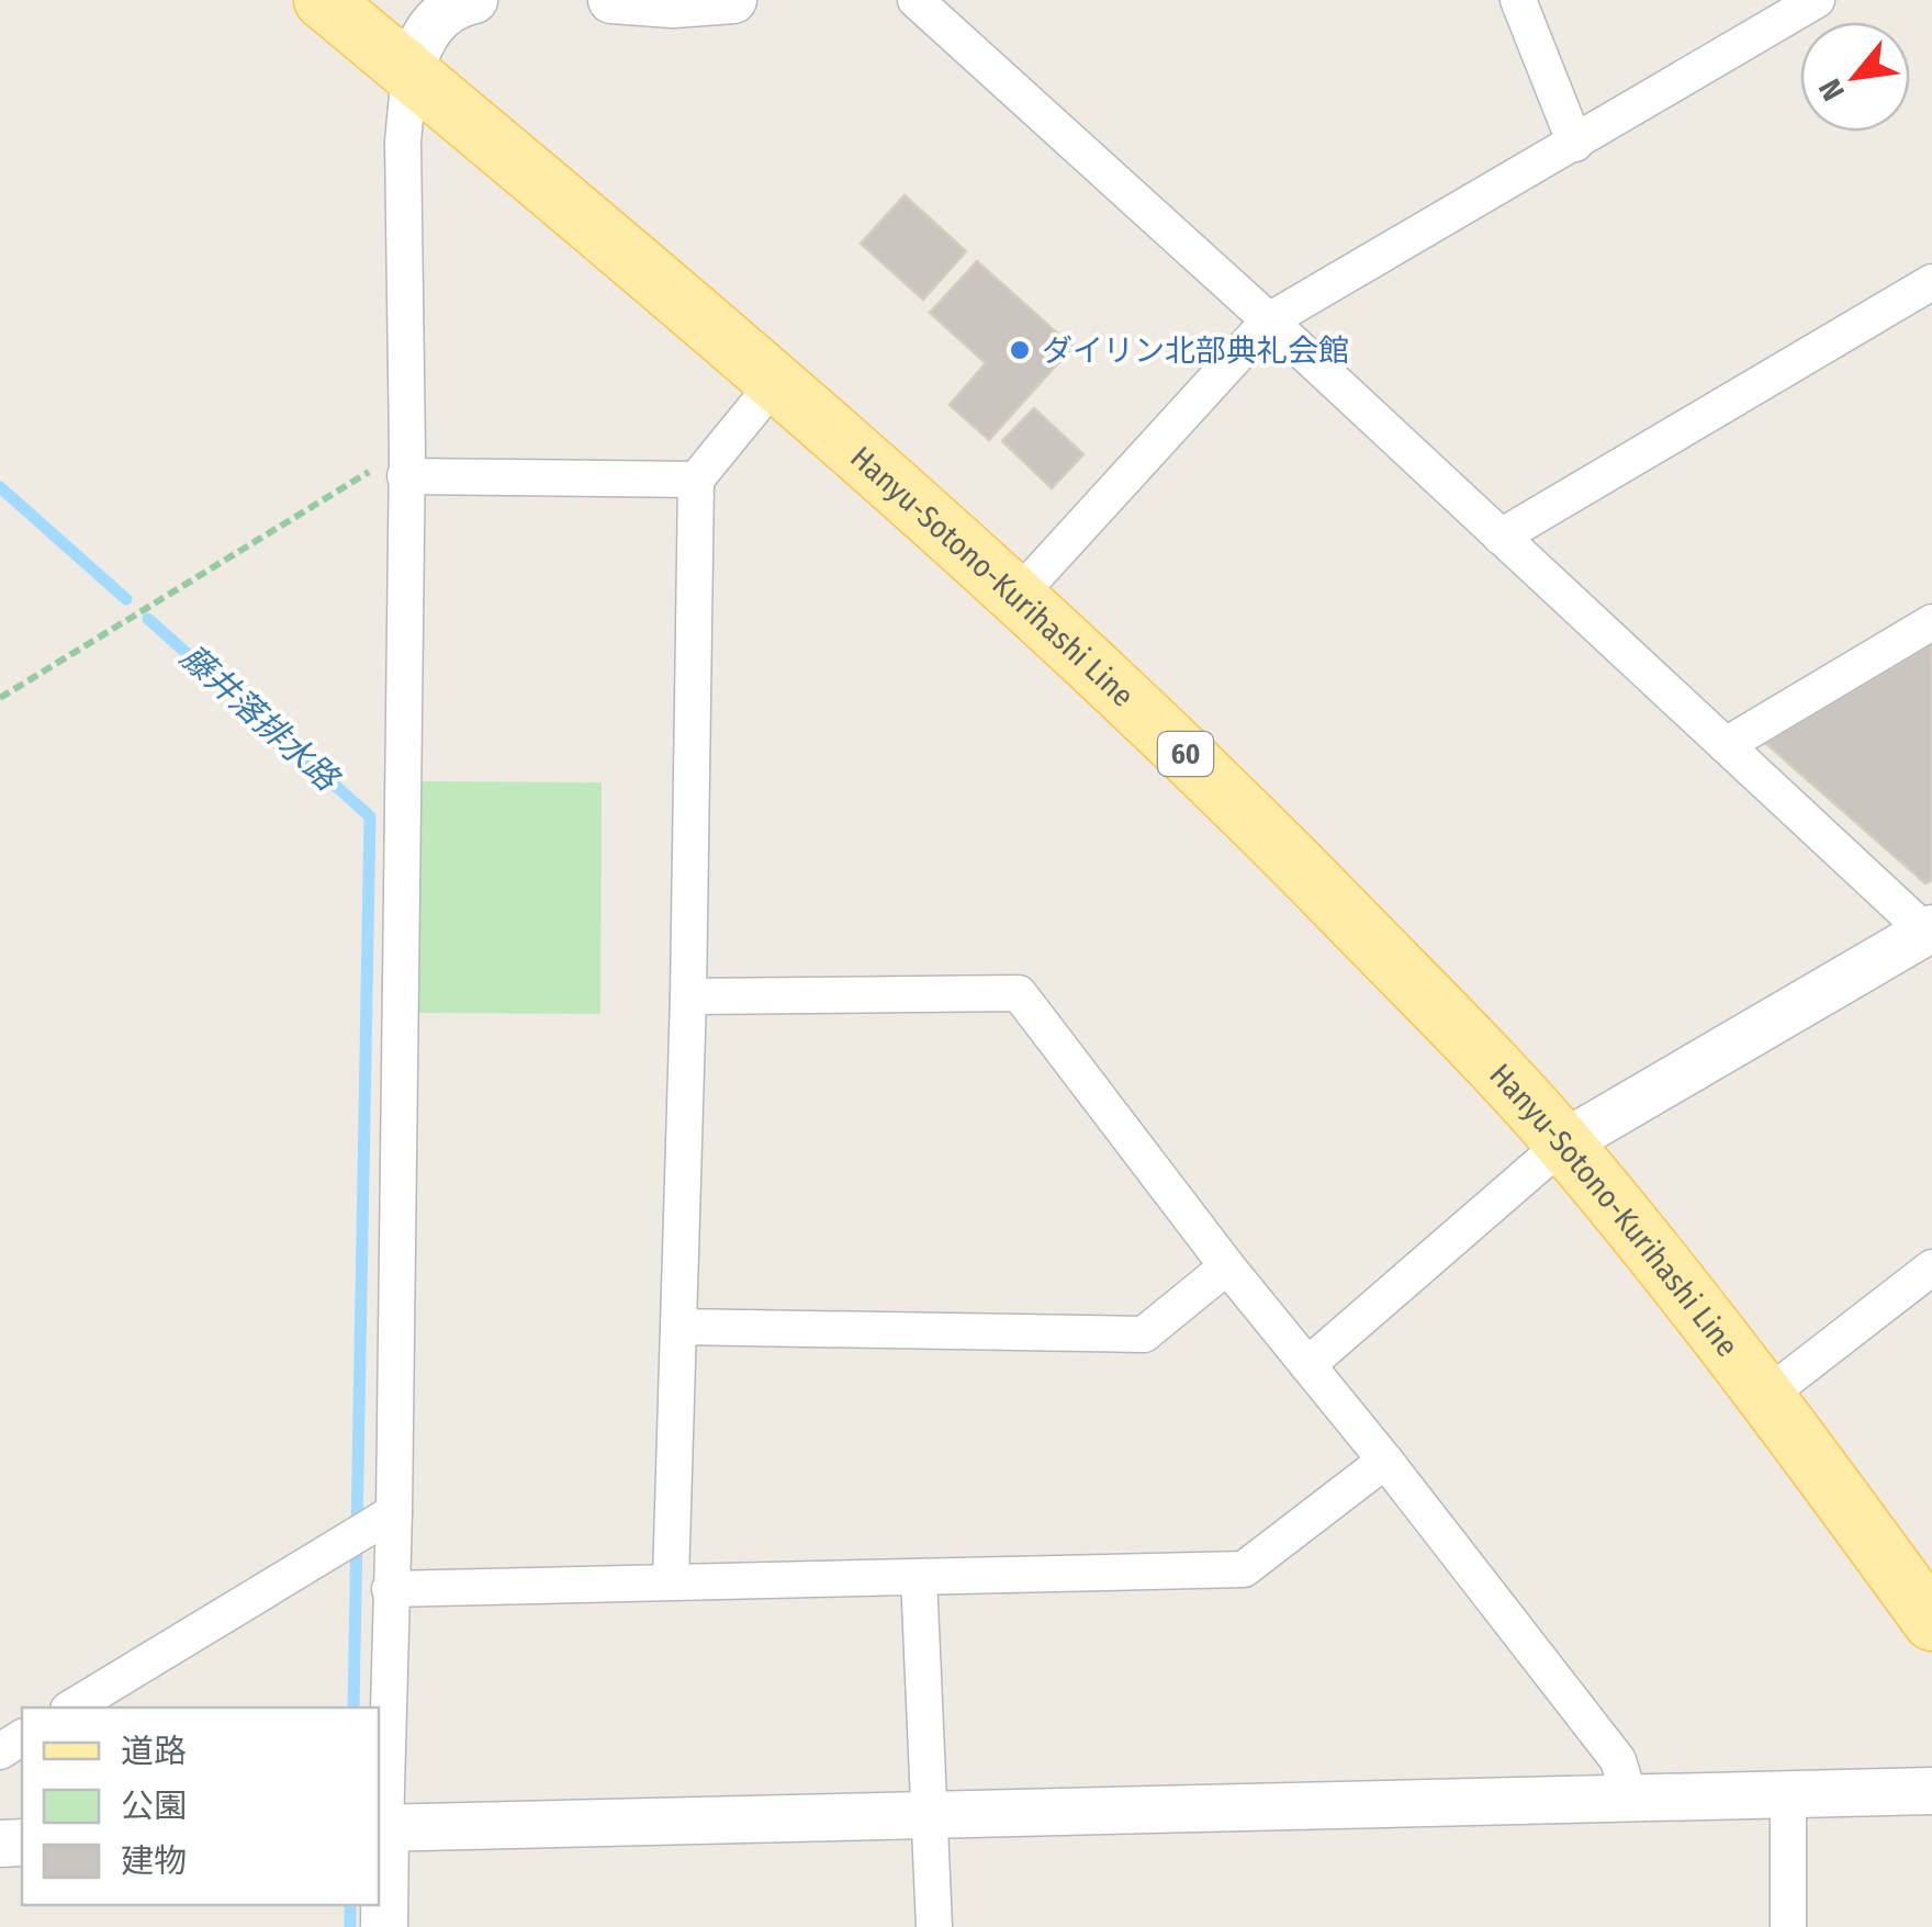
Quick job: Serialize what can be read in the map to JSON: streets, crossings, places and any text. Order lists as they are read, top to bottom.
{
  "streets": {
    "main road": ["Hanyu-Sotono-Kurihashi Line", "60"]
  },
  "water": ["藤井落排水路"],
  "places": ["ダイリン北部典礼会館"],
  "legend": ["道路", "公園", "建物"],
  "north": "bottom left"
}
